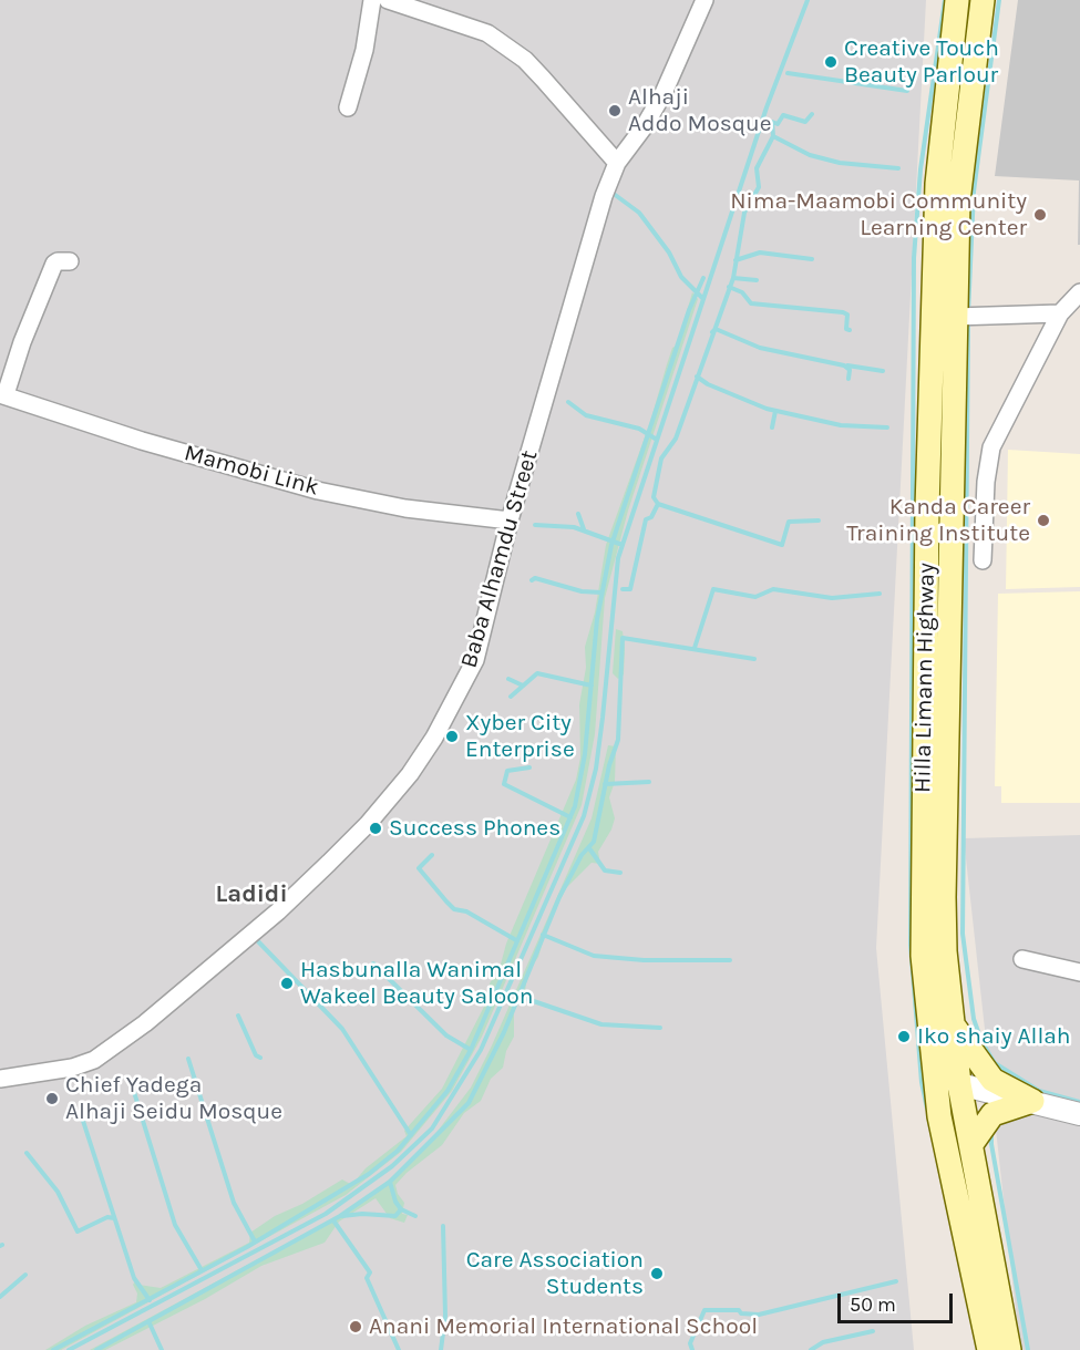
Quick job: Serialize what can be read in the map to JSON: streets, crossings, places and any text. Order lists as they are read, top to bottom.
{
  "streets": {
    "main road": ["Hilla Limann Highway"],
    "street": ["Mamobi Link", "Baba Alhamdu Street"]
  },
  "crossings": [
    ["Mamobi Link", "Baba Alhamdu Street"]
  ],
  "districts": ["Ladidi"],
  "places": [
    "Creative Touch Beauty Parlour",
    "Alhaji Addo Mosque",
    "Nima-Maamobi Community Learning Center",
    "Kanda Career Training Institute",
    "Xyber City Enterprise",
    "Success Phones",
    "Hasbunalla Wanimal Wakeel Beauty Saloon",
    "Iko shaiy Allah",
    "Chief Yadega Alhaji Seidu Mosque",
    "Care Association Students",
    "Anani Memorial International School"
  ],
  "scale_bar": "50 m"
}
